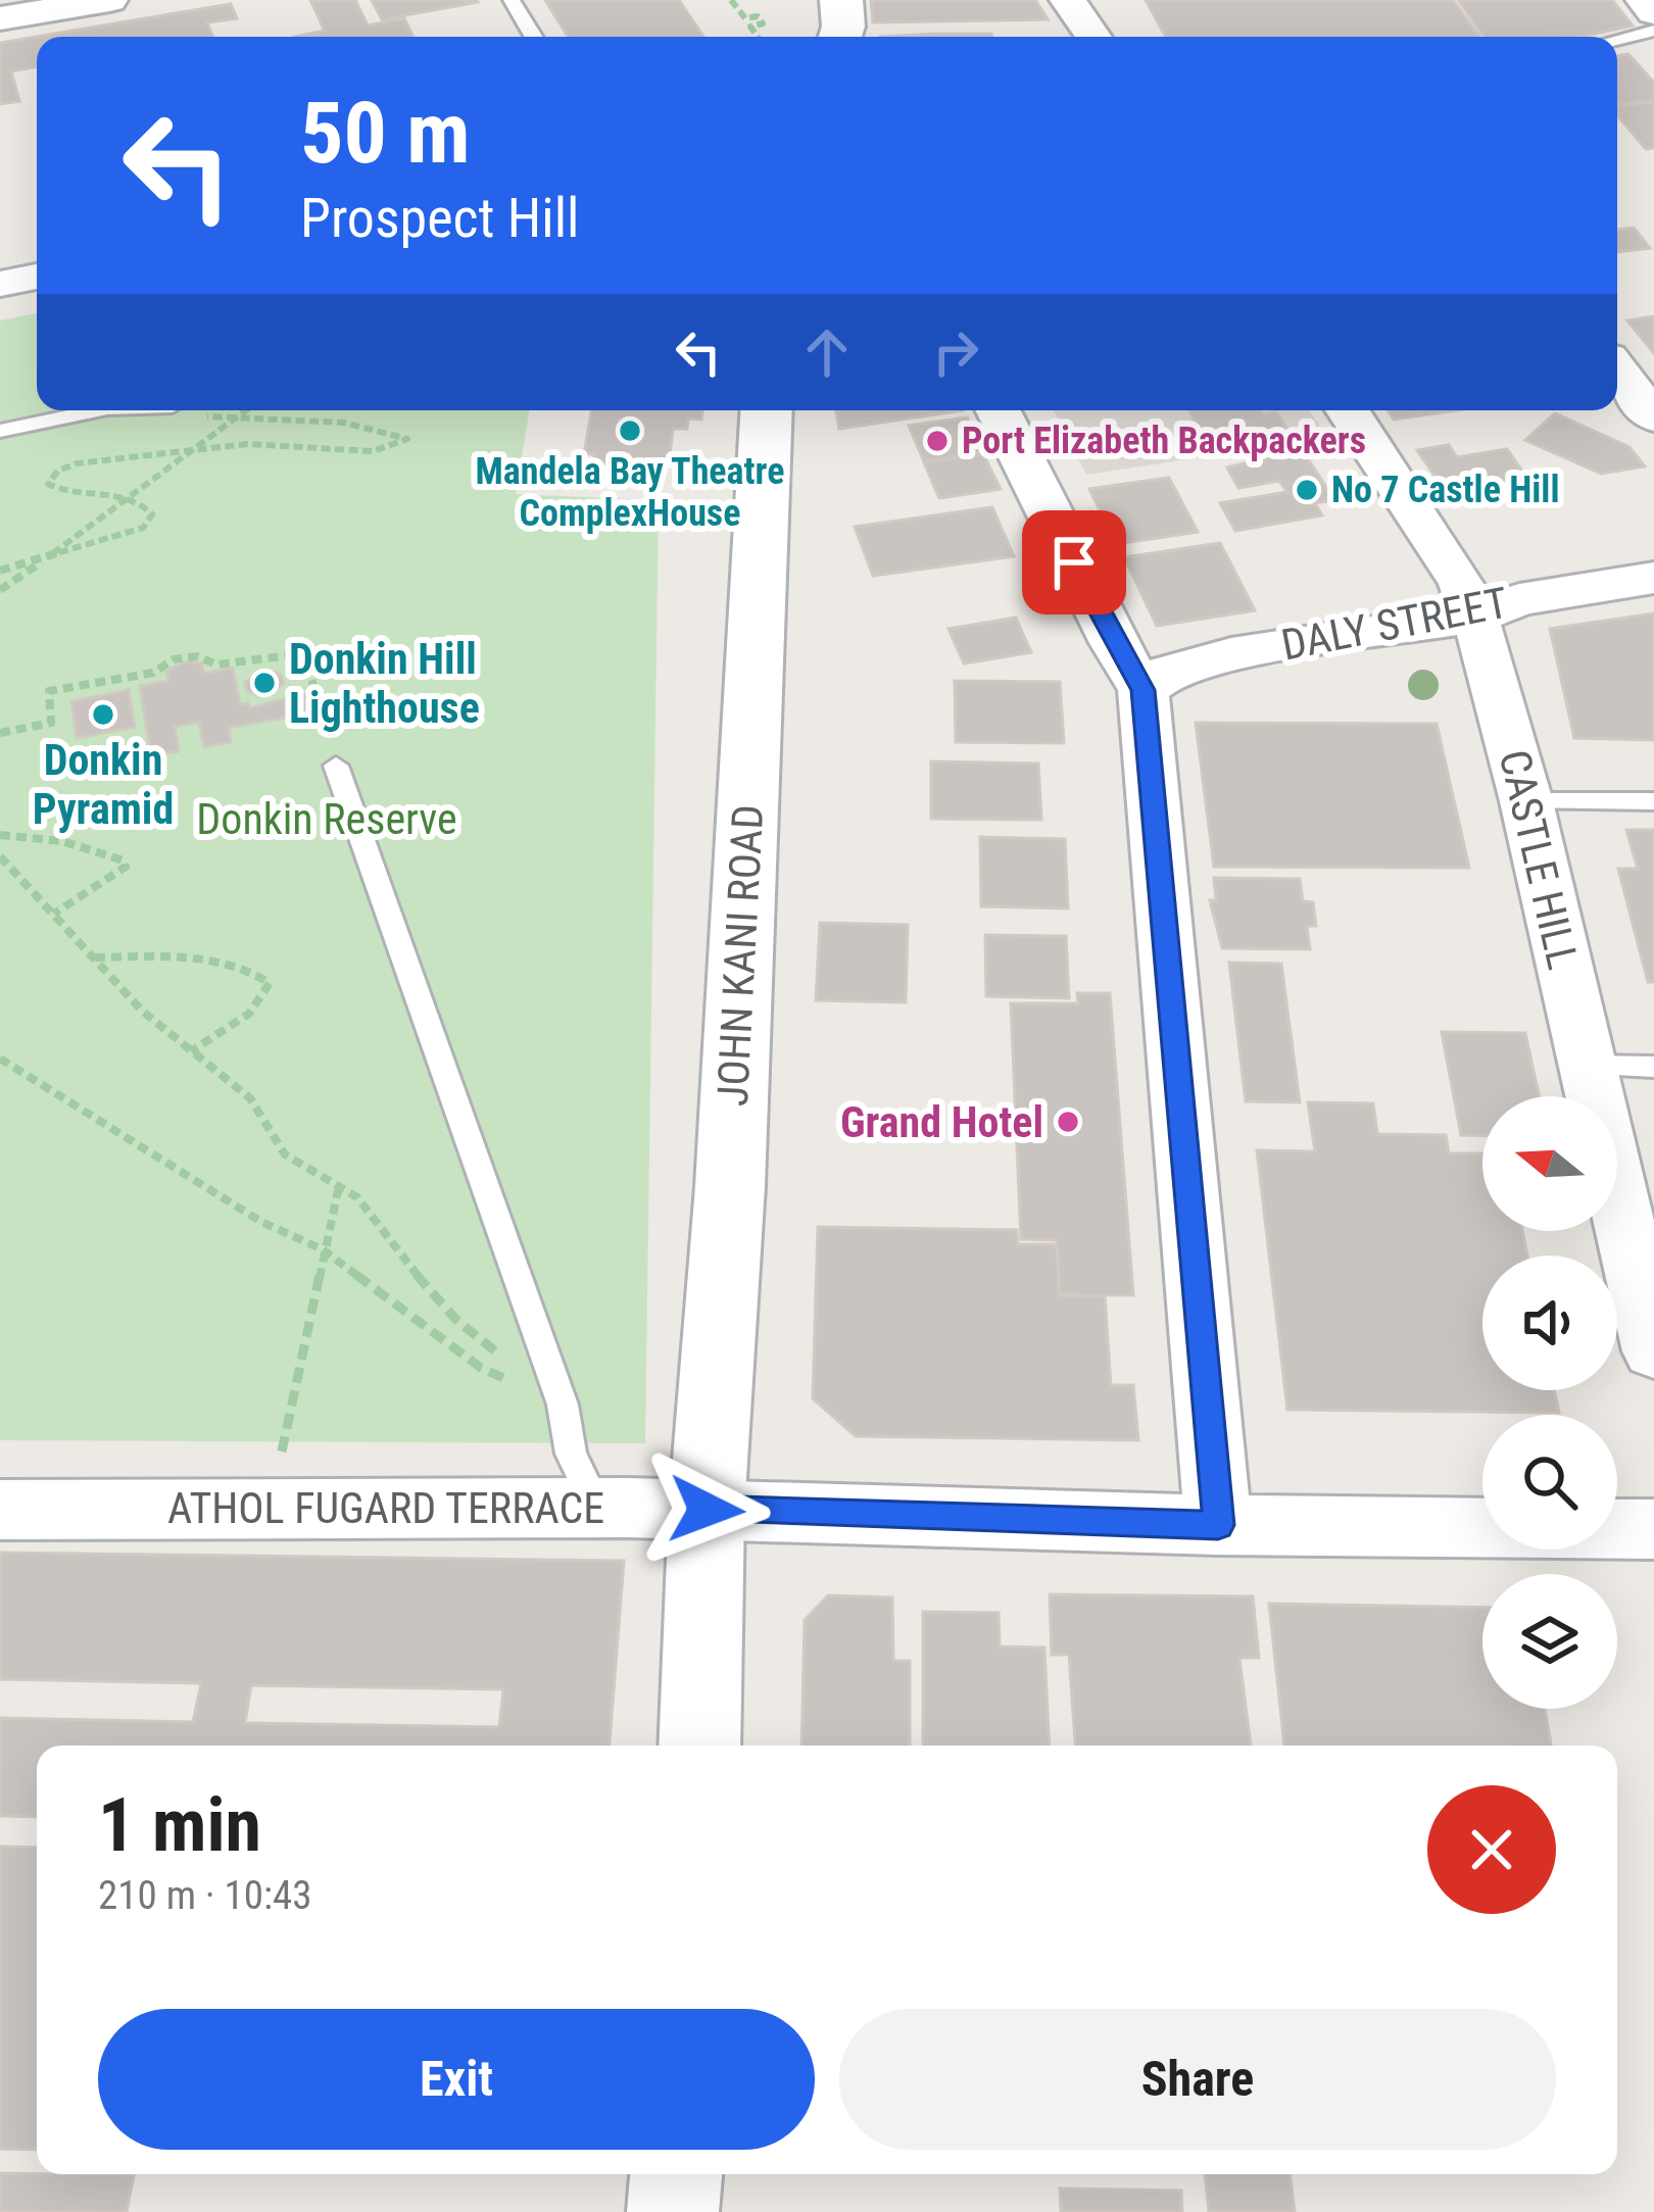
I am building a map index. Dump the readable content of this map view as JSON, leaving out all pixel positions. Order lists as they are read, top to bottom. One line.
{"streets":{"street":["DALY STREET","CASTLE HILL","JOHN KANI ROAD","ATHOL FUGARD TERRACE"]},"crossings":[["DALY STREET","CASTLE HILL"],["JOHN KANI ROAD","ATHOL FUGARD TERRACE"]],"parks":["Donkin Reserve"],"places":["Mandela Bay Theatre ComplexHouse","Port Elizabeth Backpackers","No 7 Castle Hill","Donkin Hill Lighthouse","Donkin Pyramid","Grand Hotel"],"north":"left","page":{"turn":["50 m","Prospect Hill"],"heading":["1 min","210 m · 10:43"],"buttons":["Exit","Share"]}}
